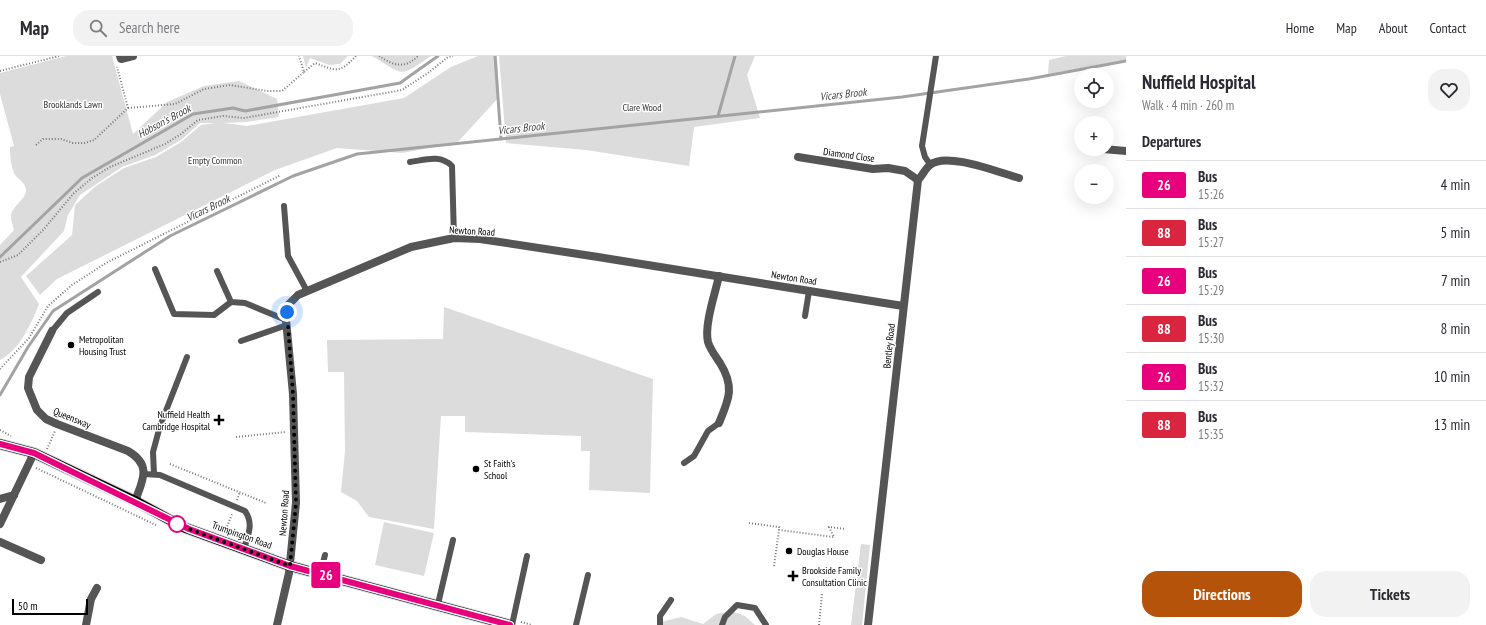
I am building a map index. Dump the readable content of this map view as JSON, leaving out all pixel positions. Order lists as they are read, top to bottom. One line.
{"streets":{"main road":["Trumpington Road"],"street":["Diamond Close","Newton Road","Bentley Road","Queensway"]},"crossings":[["Diamond Close","Bentley Road"],["Newton Road","Bentley Road"],["Newton Road","Trumpington Road"]],"water":["Vicars Brook","Hobson's Brook"],"parks":["Brooklands Lawn","Clare Wood","Empty Common"],"places":{"other":["Metropolitan Housing Trust","St Faith's School","Douglas House"],"health":["Nuffield Health Cambridge Hospital","Brookside Family Consultation Clinic"]},"lines":["bus line 26"],"scale_bar":"50 m","page":{"header":"Map","search":"Search here","nav":["Home","Map","About","Contact"],"on_map":"26","heading":[["Nuffield Hospital","Walk · 4 min · 260 m"],"Departures"],"map_buttons":["+","−"],"list":[{"mark":"26","name":"Bus","note":"15:26","value":"4 min"},{"mark":"88","name":"Bus","note":"15:27","value":"5 min"},{"mark":"26","name":"Bus","note":"15:29","value":"7 min"},{"mark":"88","name":"Bus","note":"15:30","value":"8 min"},{"mark":"26","name":"Bus","note":"15:32","value":"10 min"},{"mark":"88","name":"Bus","note":"15:35","value":"13 min"}],"buttons":["Directions","Tickets"],"scale":"50 m"}}
